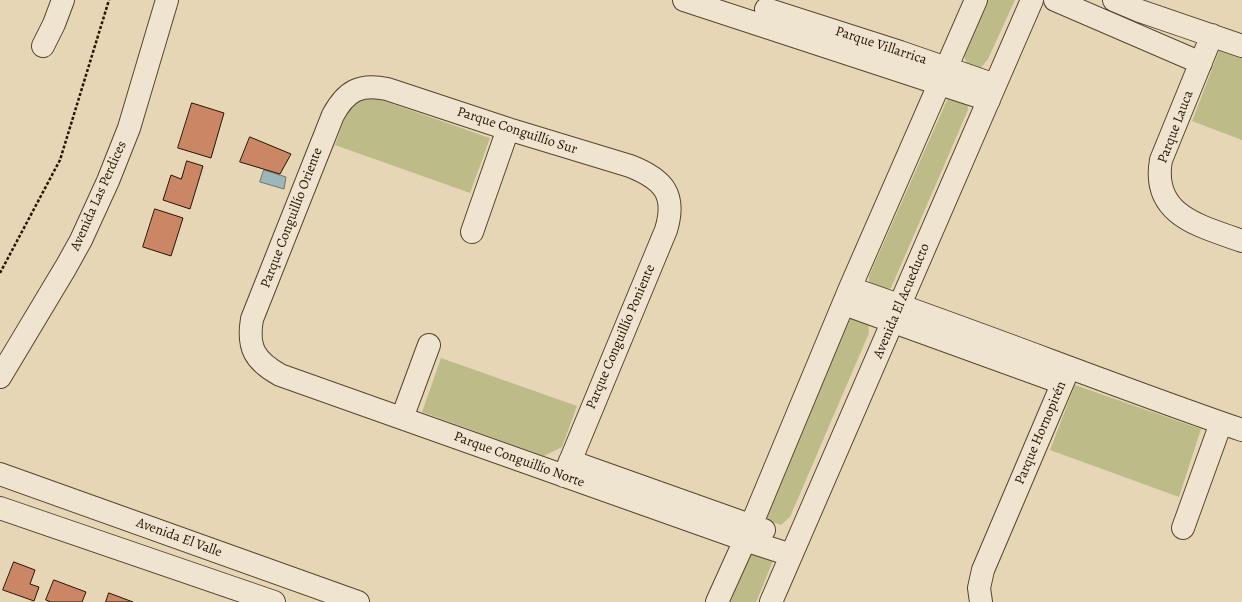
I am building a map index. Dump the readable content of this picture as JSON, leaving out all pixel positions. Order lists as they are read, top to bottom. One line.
{"streets":{"street":["Parque Villarrica","Parque Lauca","Parque Conguillío Sur","Avenida Las Perdices","Parque Conguillío Oriente","Avenida El Acueducto","Parque Conguillío Poniente","Parque Hornopirén","Parque Conguillío Norte","Avenida El Valle"]},"crossings":[["Parque Villarrica","Avenida El Acueducto"],["Parque Conguillío Sur","Parque Conguillío Oriente"],["Parque Conguillío Sur","Parque Conguillío Poniente"],["Parque Conguillío Oriente","Parque Conguillío Norte"],["Avenida El Acueducto","Parque Conguillío Norte"],["Parque Conguillío Poniente","Parque Conguillío Norte"]]}
